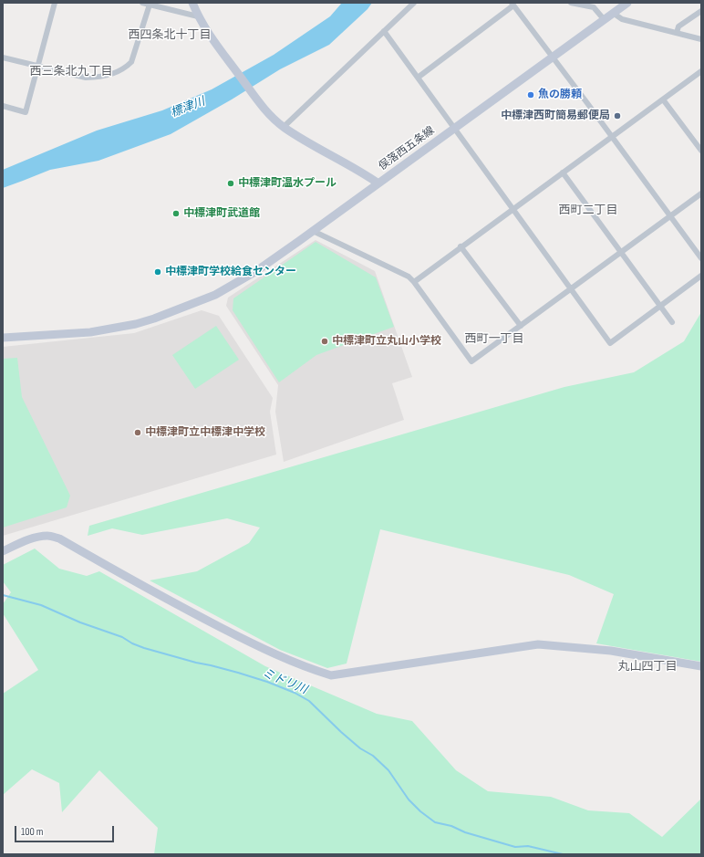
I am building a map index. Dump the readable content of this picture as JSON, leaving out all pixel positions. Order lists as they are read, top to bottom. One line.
{"streets":{"street":["俣落西五条線"]},"districts":["西四条北十丁目","西三条北九丁目","西町二丁目","西町一丁目","丸山四丁目"],"water":["標津川","ミドリ川"],"places":["魚の勝頼","中標津西町簡易郵便局","中標津町温水プール","中標津町武道館","中標津町学校給食センター","中標津町立丸山小学校","中標津町立中標津中学校"],"scale_bar":"100 m"}
